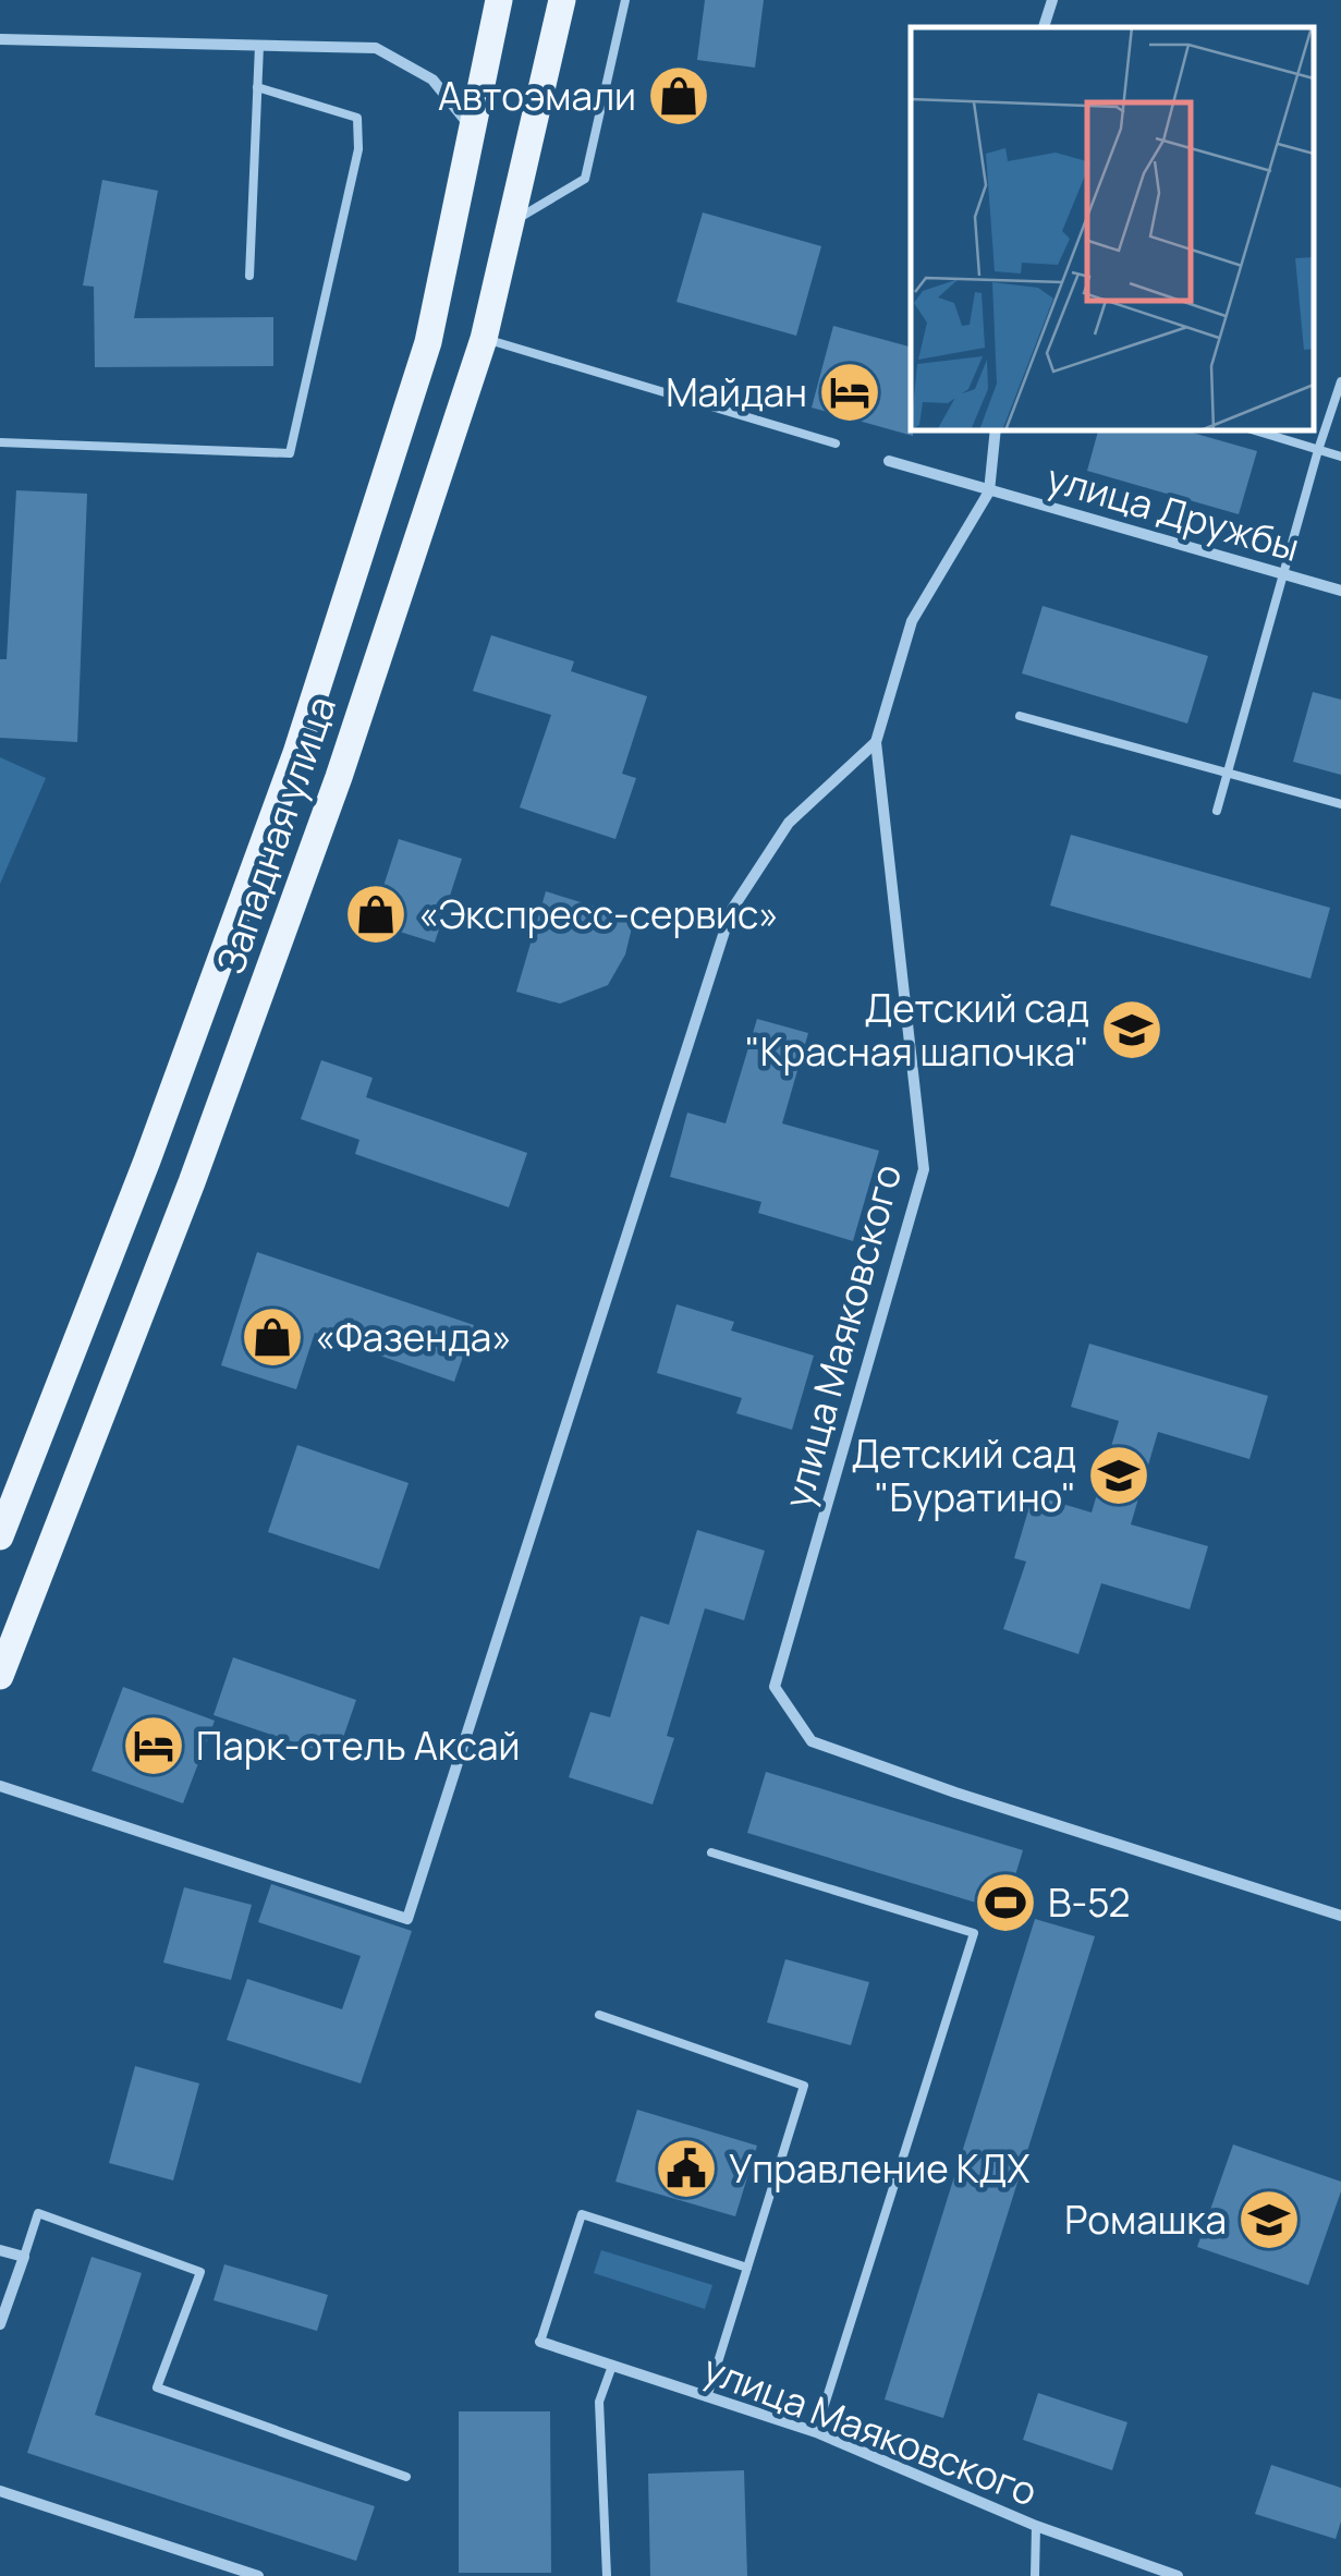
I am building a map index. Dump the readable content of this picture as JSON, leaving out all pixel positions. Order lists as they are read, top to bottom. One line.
{"streets":{"main road":["Западная улица"],"street":["улица Дружбы","улица Маяковского"]},"crossings":[["улица Дружбы","улица Маяковского"]],"places":{"shop":["Автоэмали","«Экспресс-сервис»","«Фазенда»"],"hotel":["Майдан","Парк-отель Аксай"],"school or university":["Детский сад \"Красная шапочка\"","Детский сад \"Буратино\"","Ромашка"],"sports":["В-52"],"public building":["Управление КДХ"]}}
